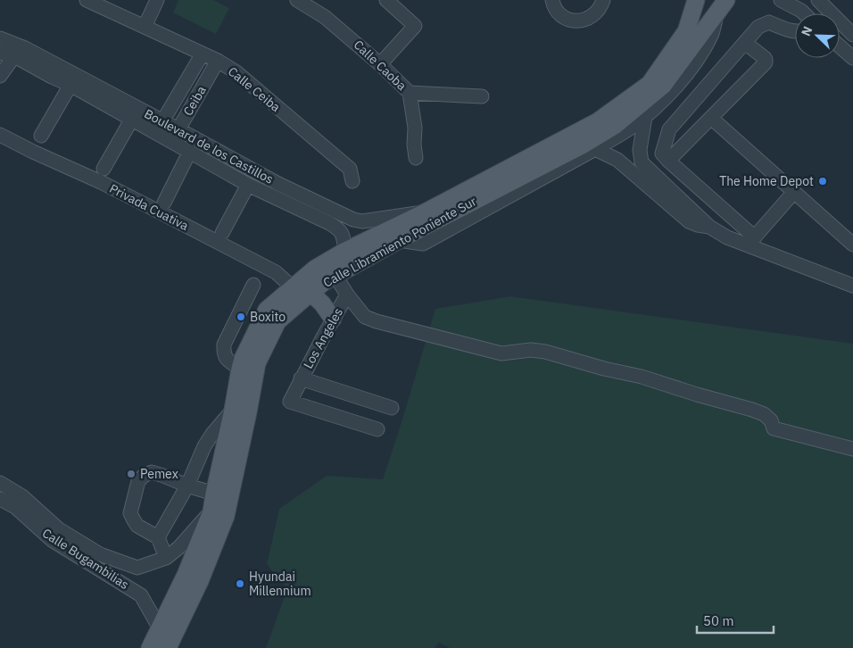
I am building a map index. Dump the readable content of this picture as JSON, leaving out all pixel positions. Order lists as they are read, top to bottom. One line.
{"streets":{"main road":["Calle Libramiento Poniente Sur"],"street":["Calle Caoba","Calle Ceiba","Ceiba","Boulevard de los Castillos","Privada Cuativa","Los Angeles","Calle Bugambilias"]},"crossings":[["Calle Ceiba","Ceiba"],["Ceiba","Boulevard de los Castillos"],["Calle Libramiento Poniente Sur","Los Angeles"]],"places":["The Home Depot","Boxito","Pemex","Hyundai Millennium"],"scale_bar":"50 m","north":"top left"}
